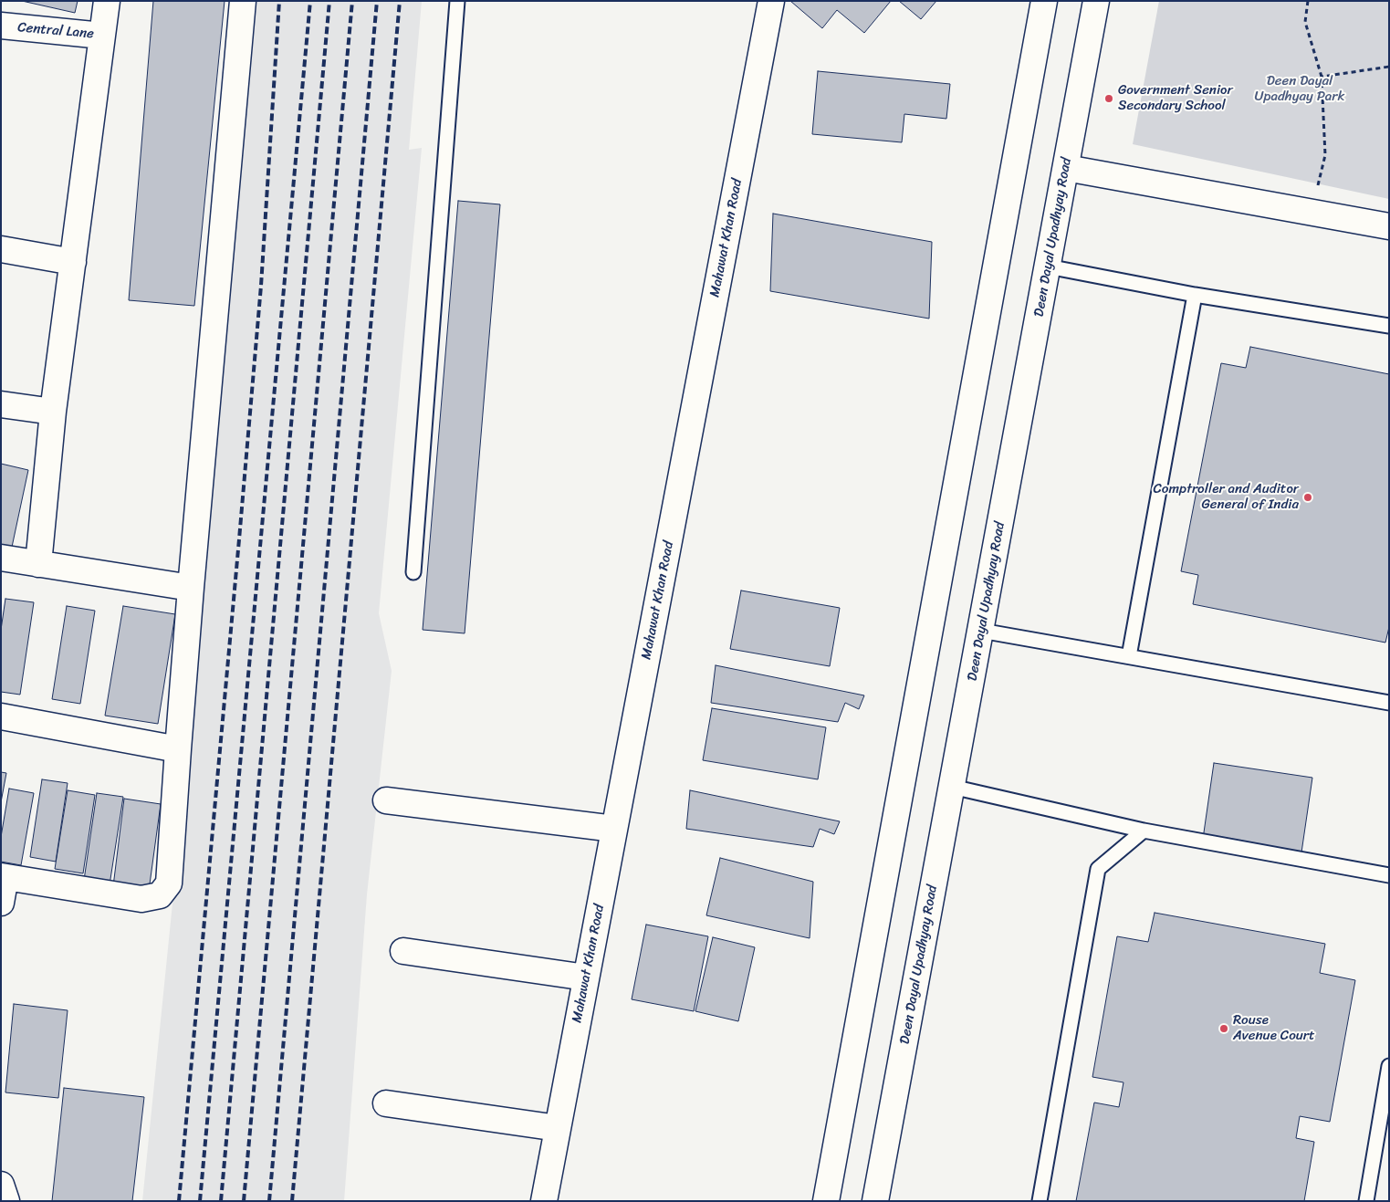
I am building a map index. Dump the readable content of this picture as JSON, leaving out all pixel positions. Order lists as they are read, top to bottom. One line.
{"streets":{"street":["Central Lane","Deen Dayal Upadhyay Road","Mahawat Khan Road"]},"parks":["Deen Dayal Upadhyay Park"],"places":["Government Senior Secondary School","Comptroller and Auditor General of India","Rouse Avenue Court"]}
